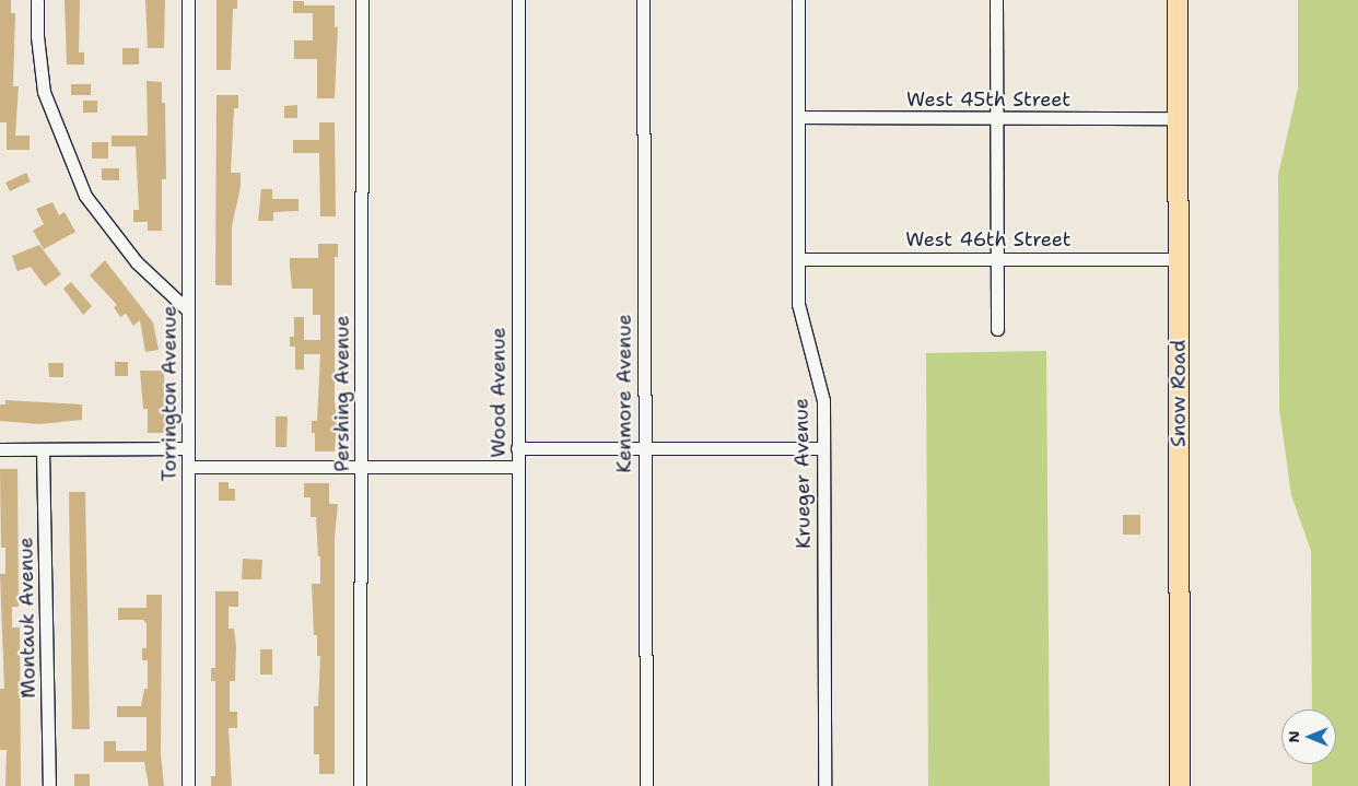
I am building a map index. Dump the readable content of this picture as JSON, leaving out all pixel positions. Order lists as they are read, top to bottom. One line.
{"streets":{"main road":["Snow Road"],"street":["West 45th Street","West 46th Street","Wood Avenue","Torrington Avenue","Pershing Avenue","Kenmore Avenue","Krueger Avenue","Montauk Avenue"]},"crossings":[["West 45th Street","Snow Road"],["West 45th Street","Krueger Avenue"],["West 46th Street","Snow Road"],["West 46th Street","Krueger Avenue"]],"north":"left"}
